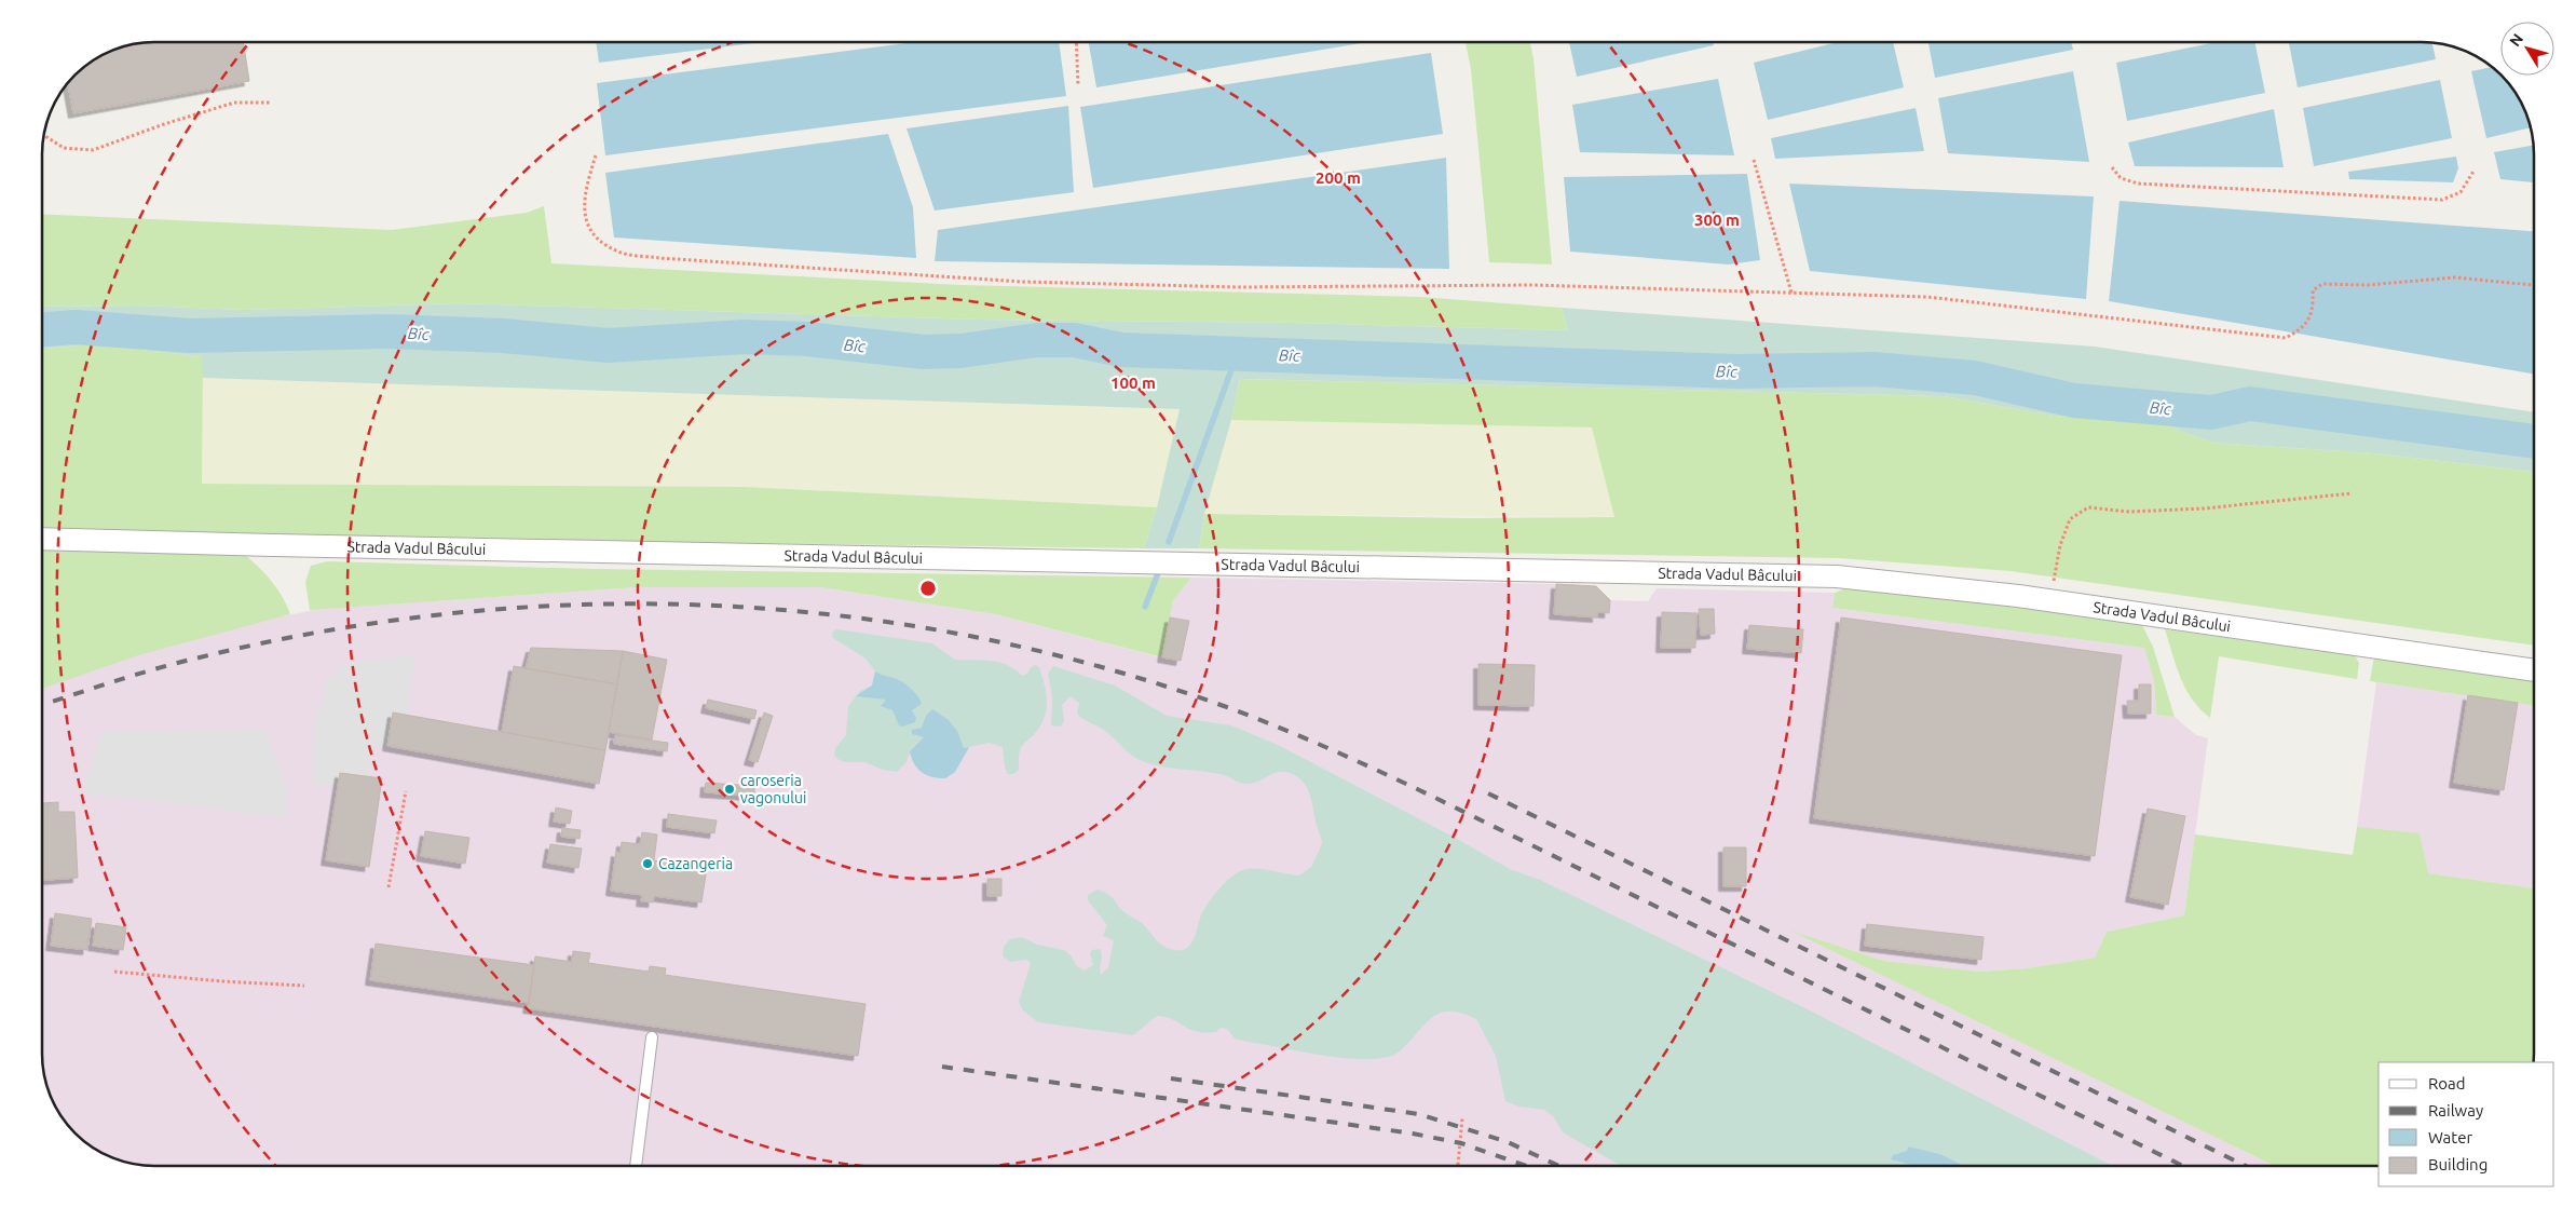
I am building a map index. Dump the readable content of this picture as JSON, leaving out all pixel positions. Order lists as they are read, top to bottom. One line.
{"streets":{"street":["Strada Vadul Bâcului"]},"water":["Bîc"],"places":["caroseria vagonului","Cazangeria"],"legend":["Road","Railway","Water","Building"],"north":"top left","rings":["200 m","300 m","100 m"]}
